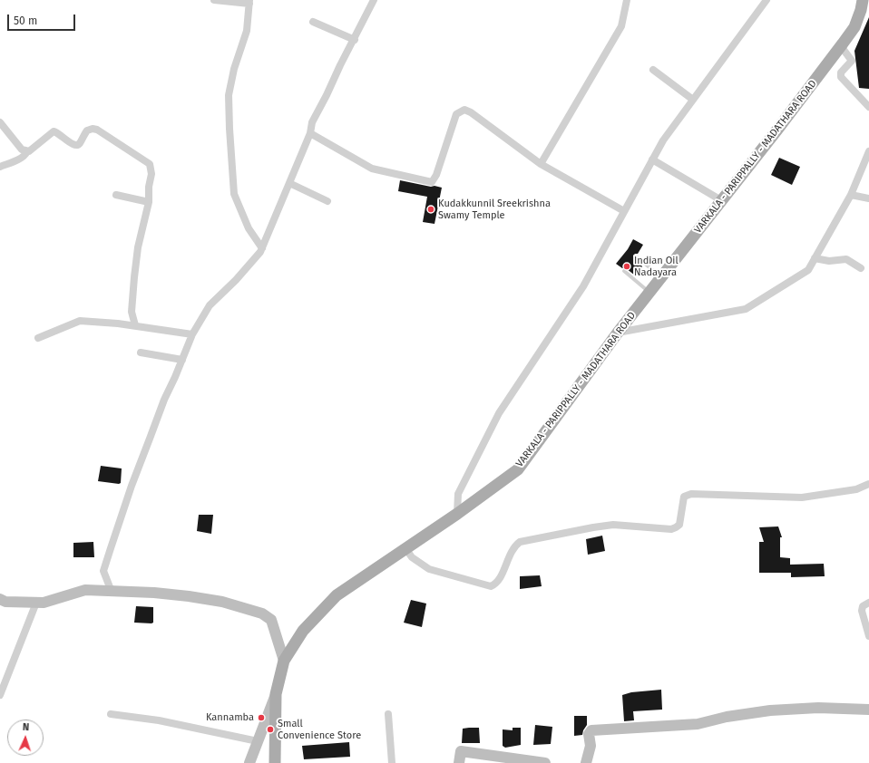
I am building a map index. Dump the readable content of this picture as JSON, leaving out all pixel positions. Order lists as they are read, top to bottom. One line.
{"streets":{"main road":["VARKALA - PARIPPALLY - MADATHARA ROAD"]},"places":["Kudakkunnil Sreekrishna Swamy Temple","Indian Oil Nadayara","Kannamba","Small Convenience Store"],"scale_bar":"50 m","north":"top"}
